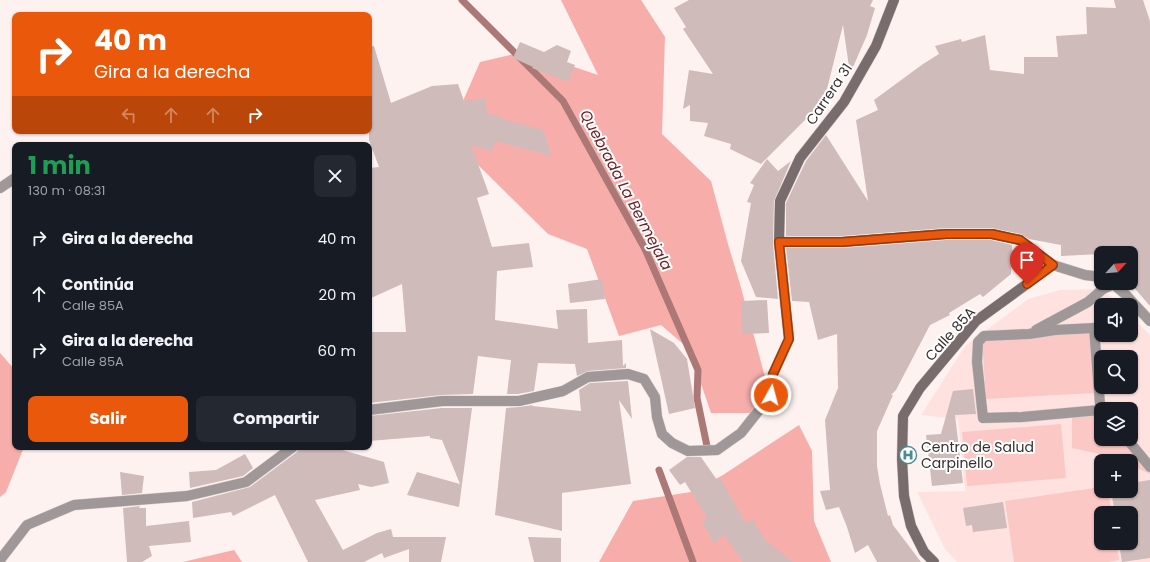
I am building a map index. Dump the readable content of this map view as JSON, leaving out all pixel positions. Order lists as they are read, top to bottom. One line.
{"streets":{"street":["Carrera 31","Calle 85A"]},"water":["Quebrada La Bermejala"],"places":{"hospital":["Centro de Salud Carpinello"]},"north":"top right","page":{"turn":["40 m","Gira a la derecha"],"heading":["1 min","130 m · 08:31"],"list":[{"name":"Gira a la derecha","value":"40 m"},{"name":"Continúa","note":"Calle 85A","value":"20 m"},{"name":"Gira a la derecha","note":"Calle 85A","value":"60 m"}],"map_buttons":["+","−"],"buttons":["Salir","Compartir"]}}
